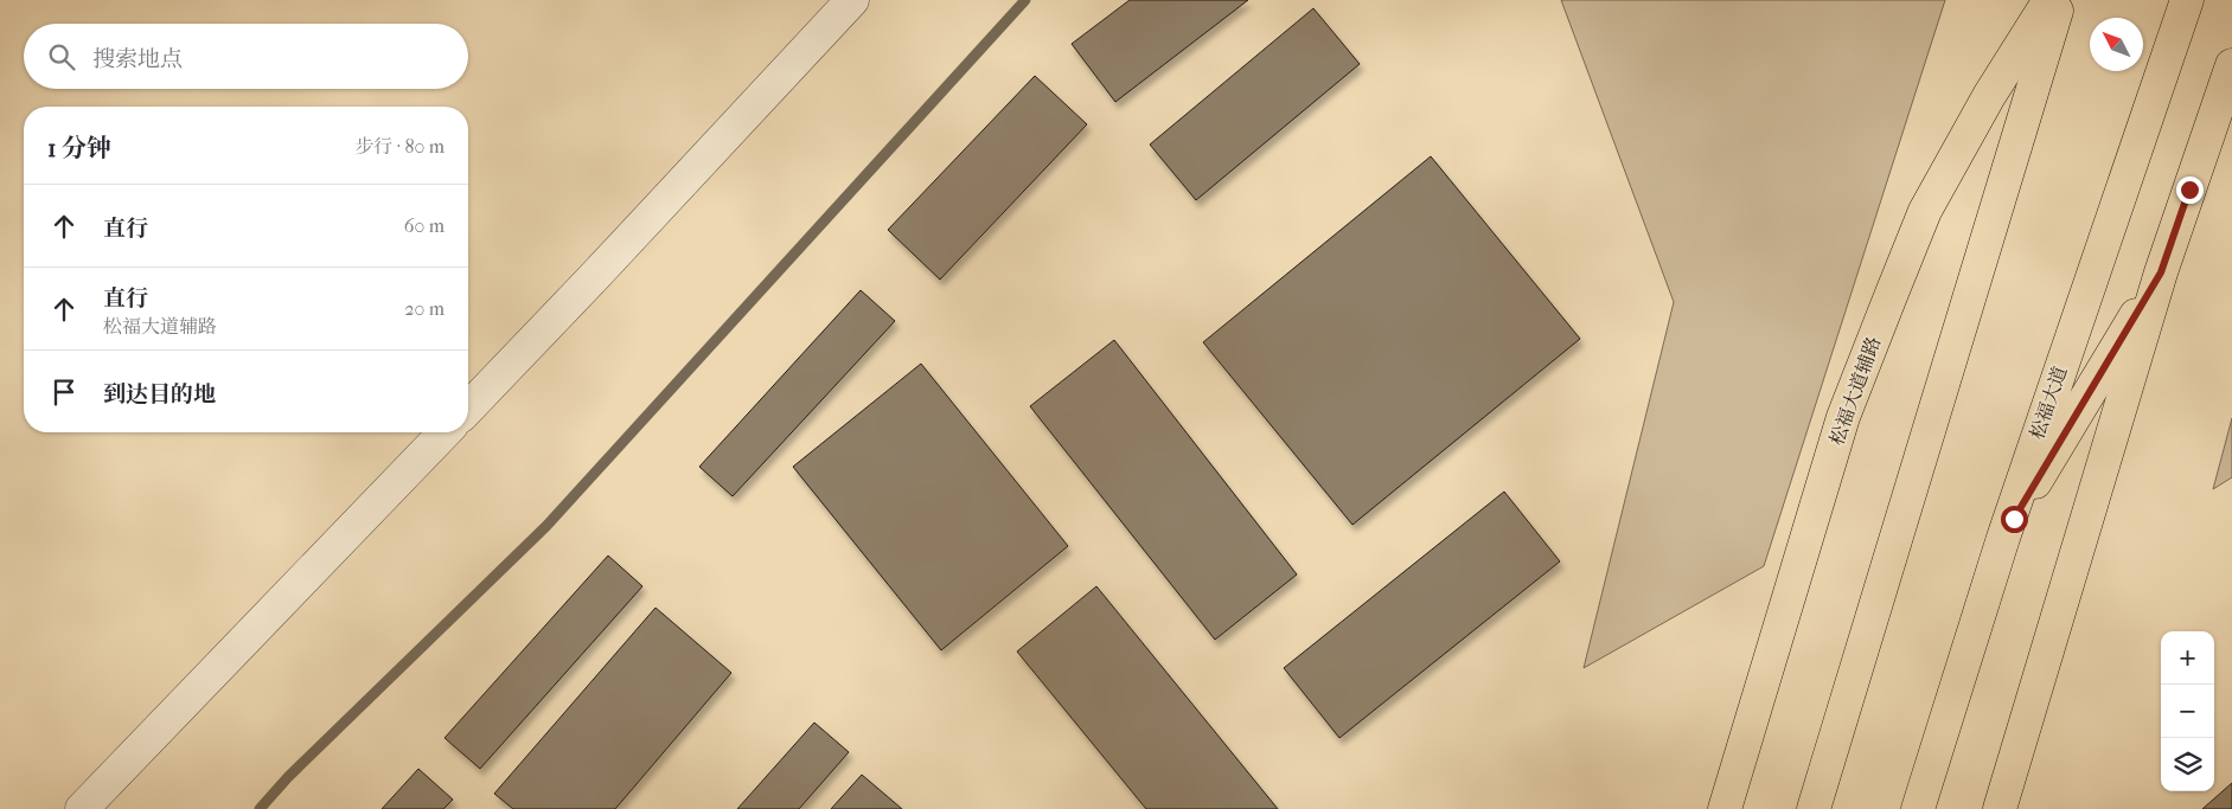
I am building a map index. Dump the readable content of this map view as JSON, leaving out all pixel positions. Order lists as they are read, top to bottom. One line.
{"streets":{"main road":["松福大道辅路","松福大道"]},"north":"top left","page":{"search":"搜索地点","heading":["1 分钟","步行 · 80 m"],"list":[["直行","60 m"],["直行","松福大道辅路","20 m"],"到达目的地"],"map_buttons":["+","−"]}}
